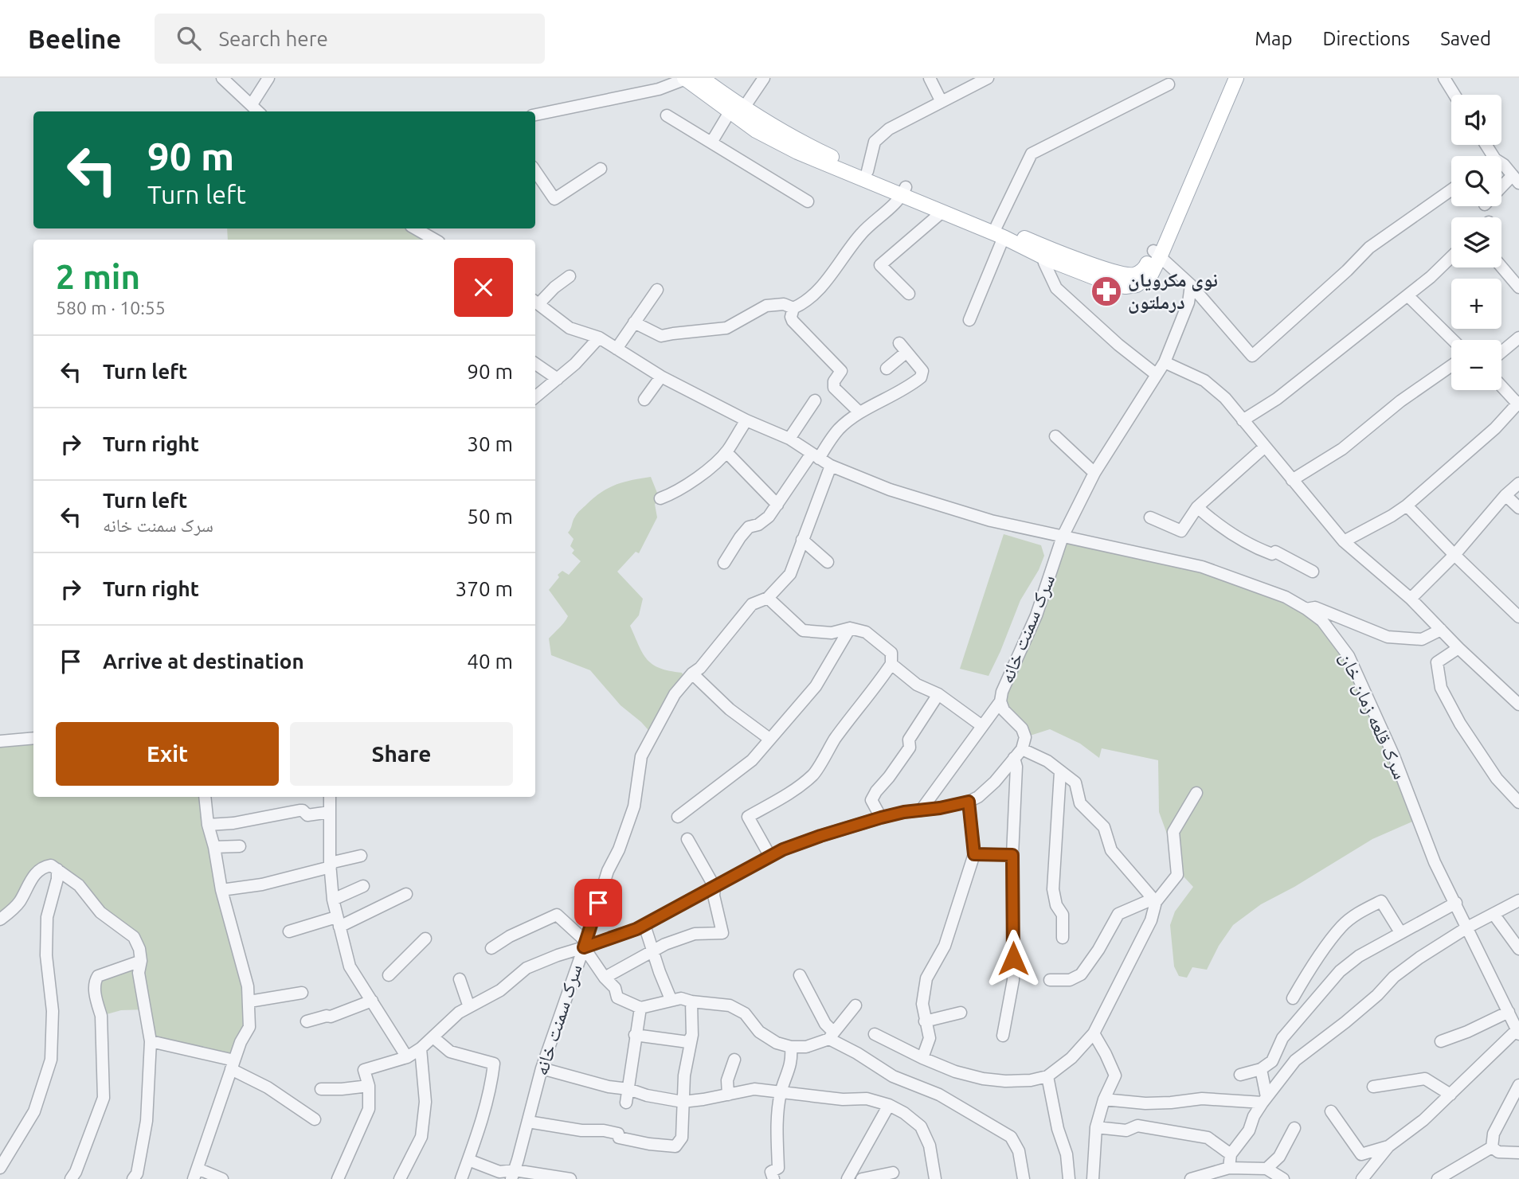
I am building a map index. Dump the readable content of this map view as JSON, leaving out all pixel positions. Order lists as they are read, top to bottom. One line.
{"streets":{"street":["سرک سمنت خانه","سرک قلعه زمان خان"]},"crossings":[["سرک سمنت خانه","سرک قلعه زمان خان"]],"places":{"pharmacy":["نوی مکرویان درملتون"]},"page":{"header":"Beeline","search":"Search here","nav":["Map","Directions","Saved"],"map_buttons":["+","−"],"turn":["90 m","Turn left"],"heading":["2 min","580 m · 10:55"],"list":[{"name":"Turn left","value":"90 m"},{"name":"Turn right","value":"30 m"},{"name":"Turn left","note":"سرک سمنت خانه","value":"50 m"},{"name":"Turn right","value":"370 m"},{"name":"Arrive at destination","value":"40 m"}],"buttons":["Exit","Share"]}}
